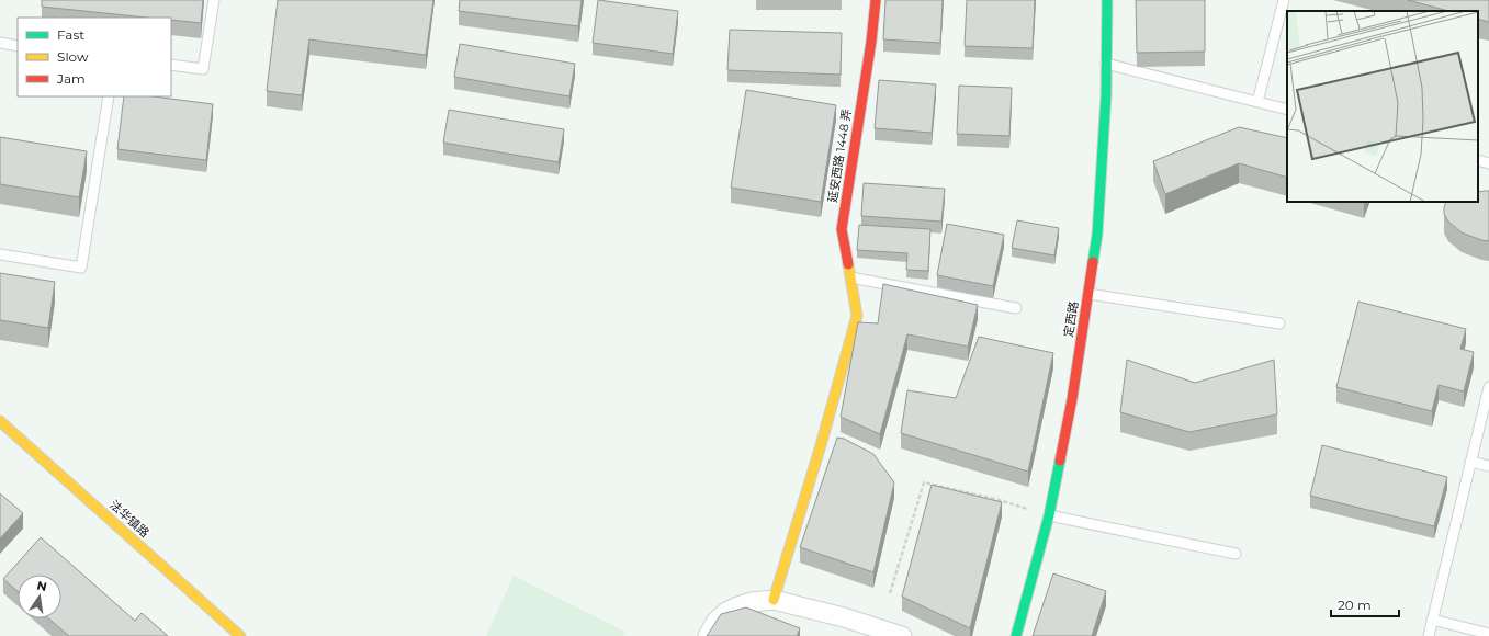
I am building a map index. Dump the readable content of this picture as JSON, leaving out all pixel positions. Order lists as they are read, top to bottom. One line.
{"streets":{"street":["延安西路 1448 弄","定西路","法华镇路"]},"legend":["Fast","Slow","Jam"],"scale_bar":"20 m","north":"top"}
